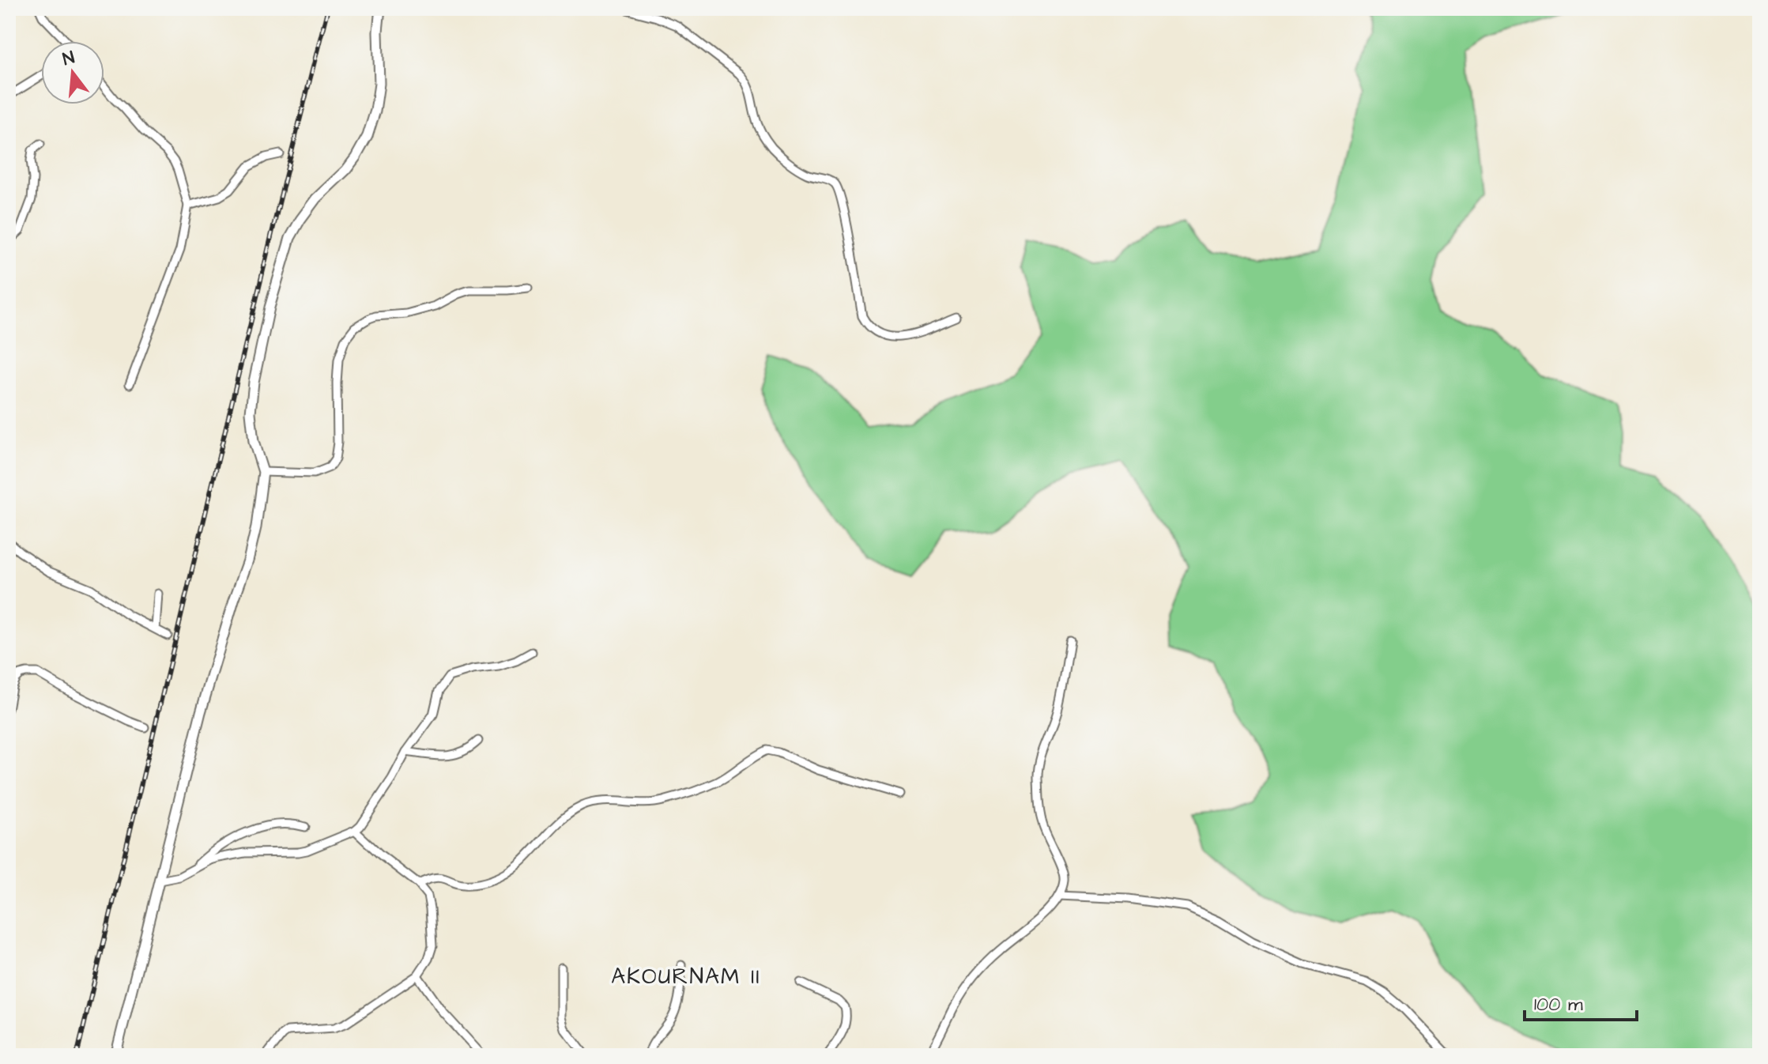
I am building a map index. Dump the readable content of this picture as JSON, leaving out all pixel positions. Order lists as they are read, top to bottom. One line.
{"districts":["AKOURNAM II"],"scale_bar":"100 m","north":"top"}
